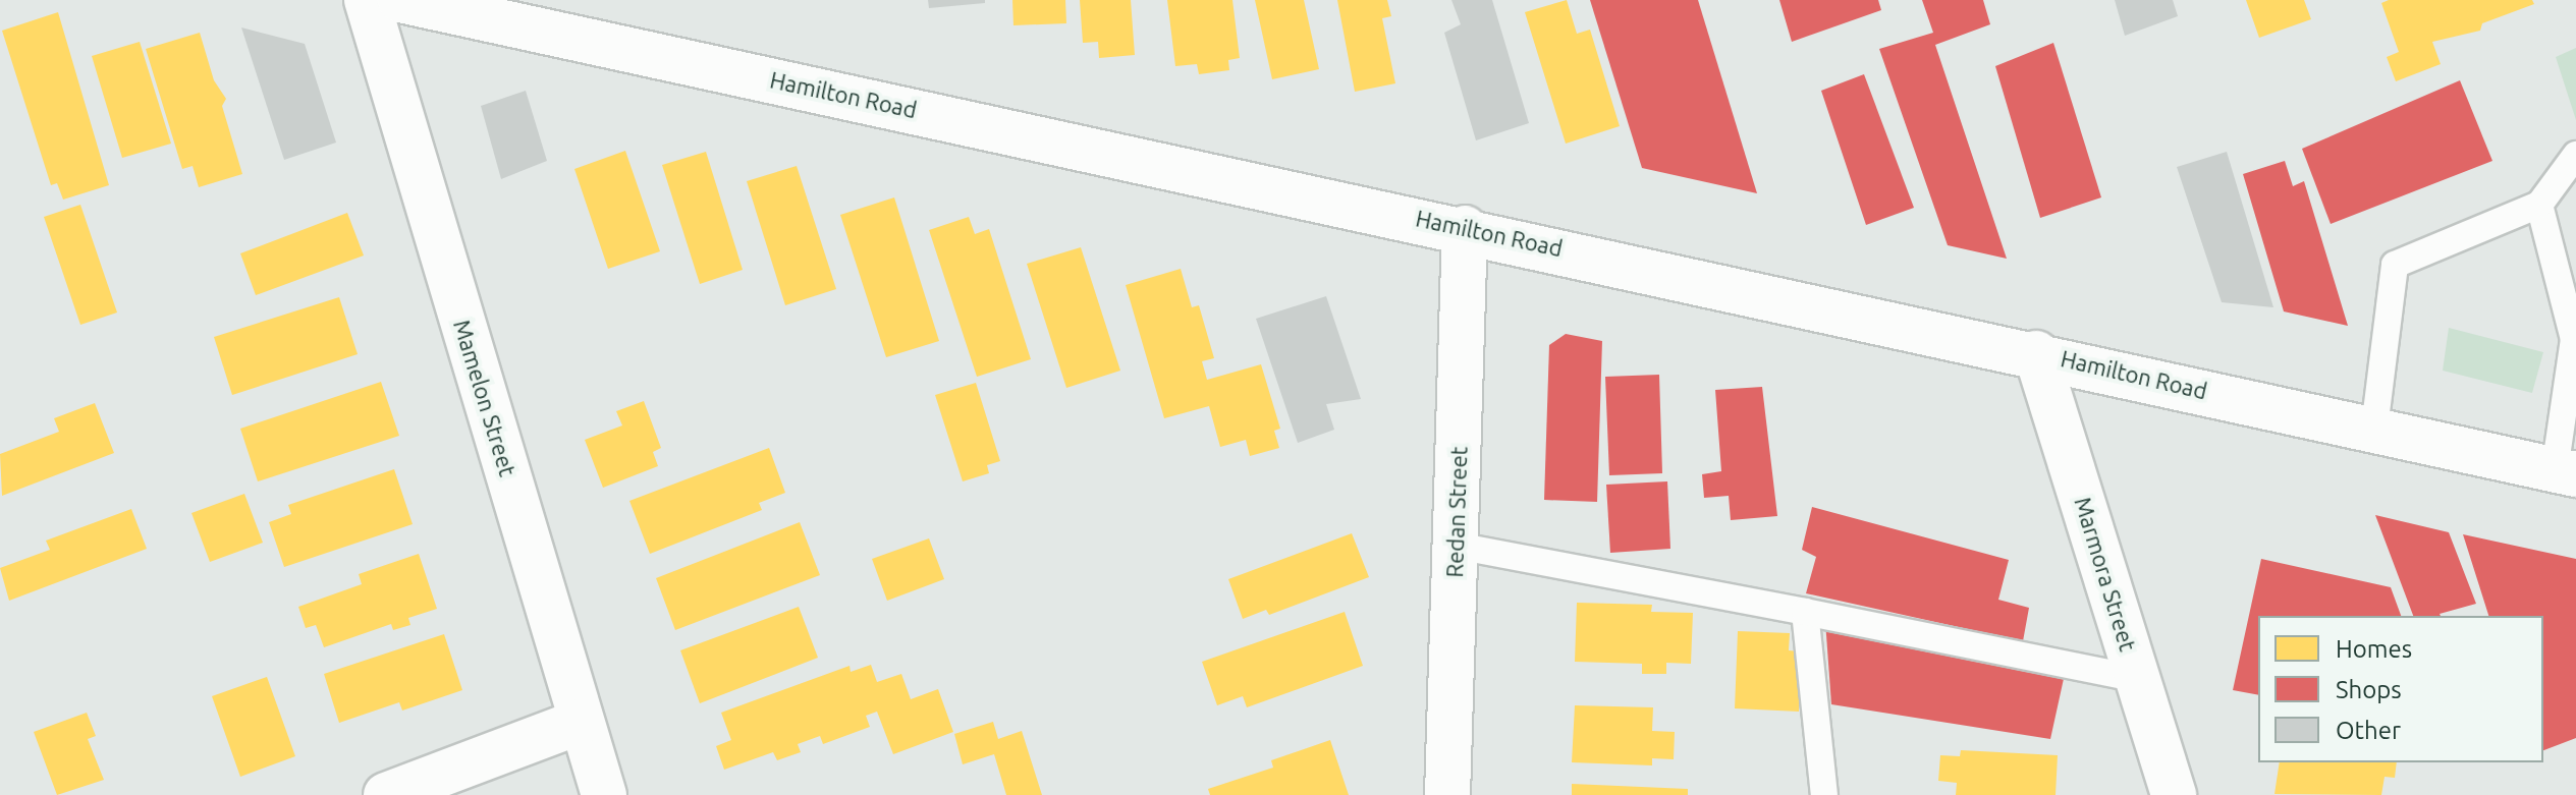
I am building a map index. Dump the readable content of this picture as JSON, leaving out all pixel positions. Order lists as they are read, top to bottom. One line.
{"streets":{"main road":["Hamilton Road","Mamelon Street","Redan Street","Marmora Street"]},"crossings":[["Hamilton Road","Redan Street"],["Hamilton Road","Marmora Street"]],"legend":["Homes","Shops","Other"]}
